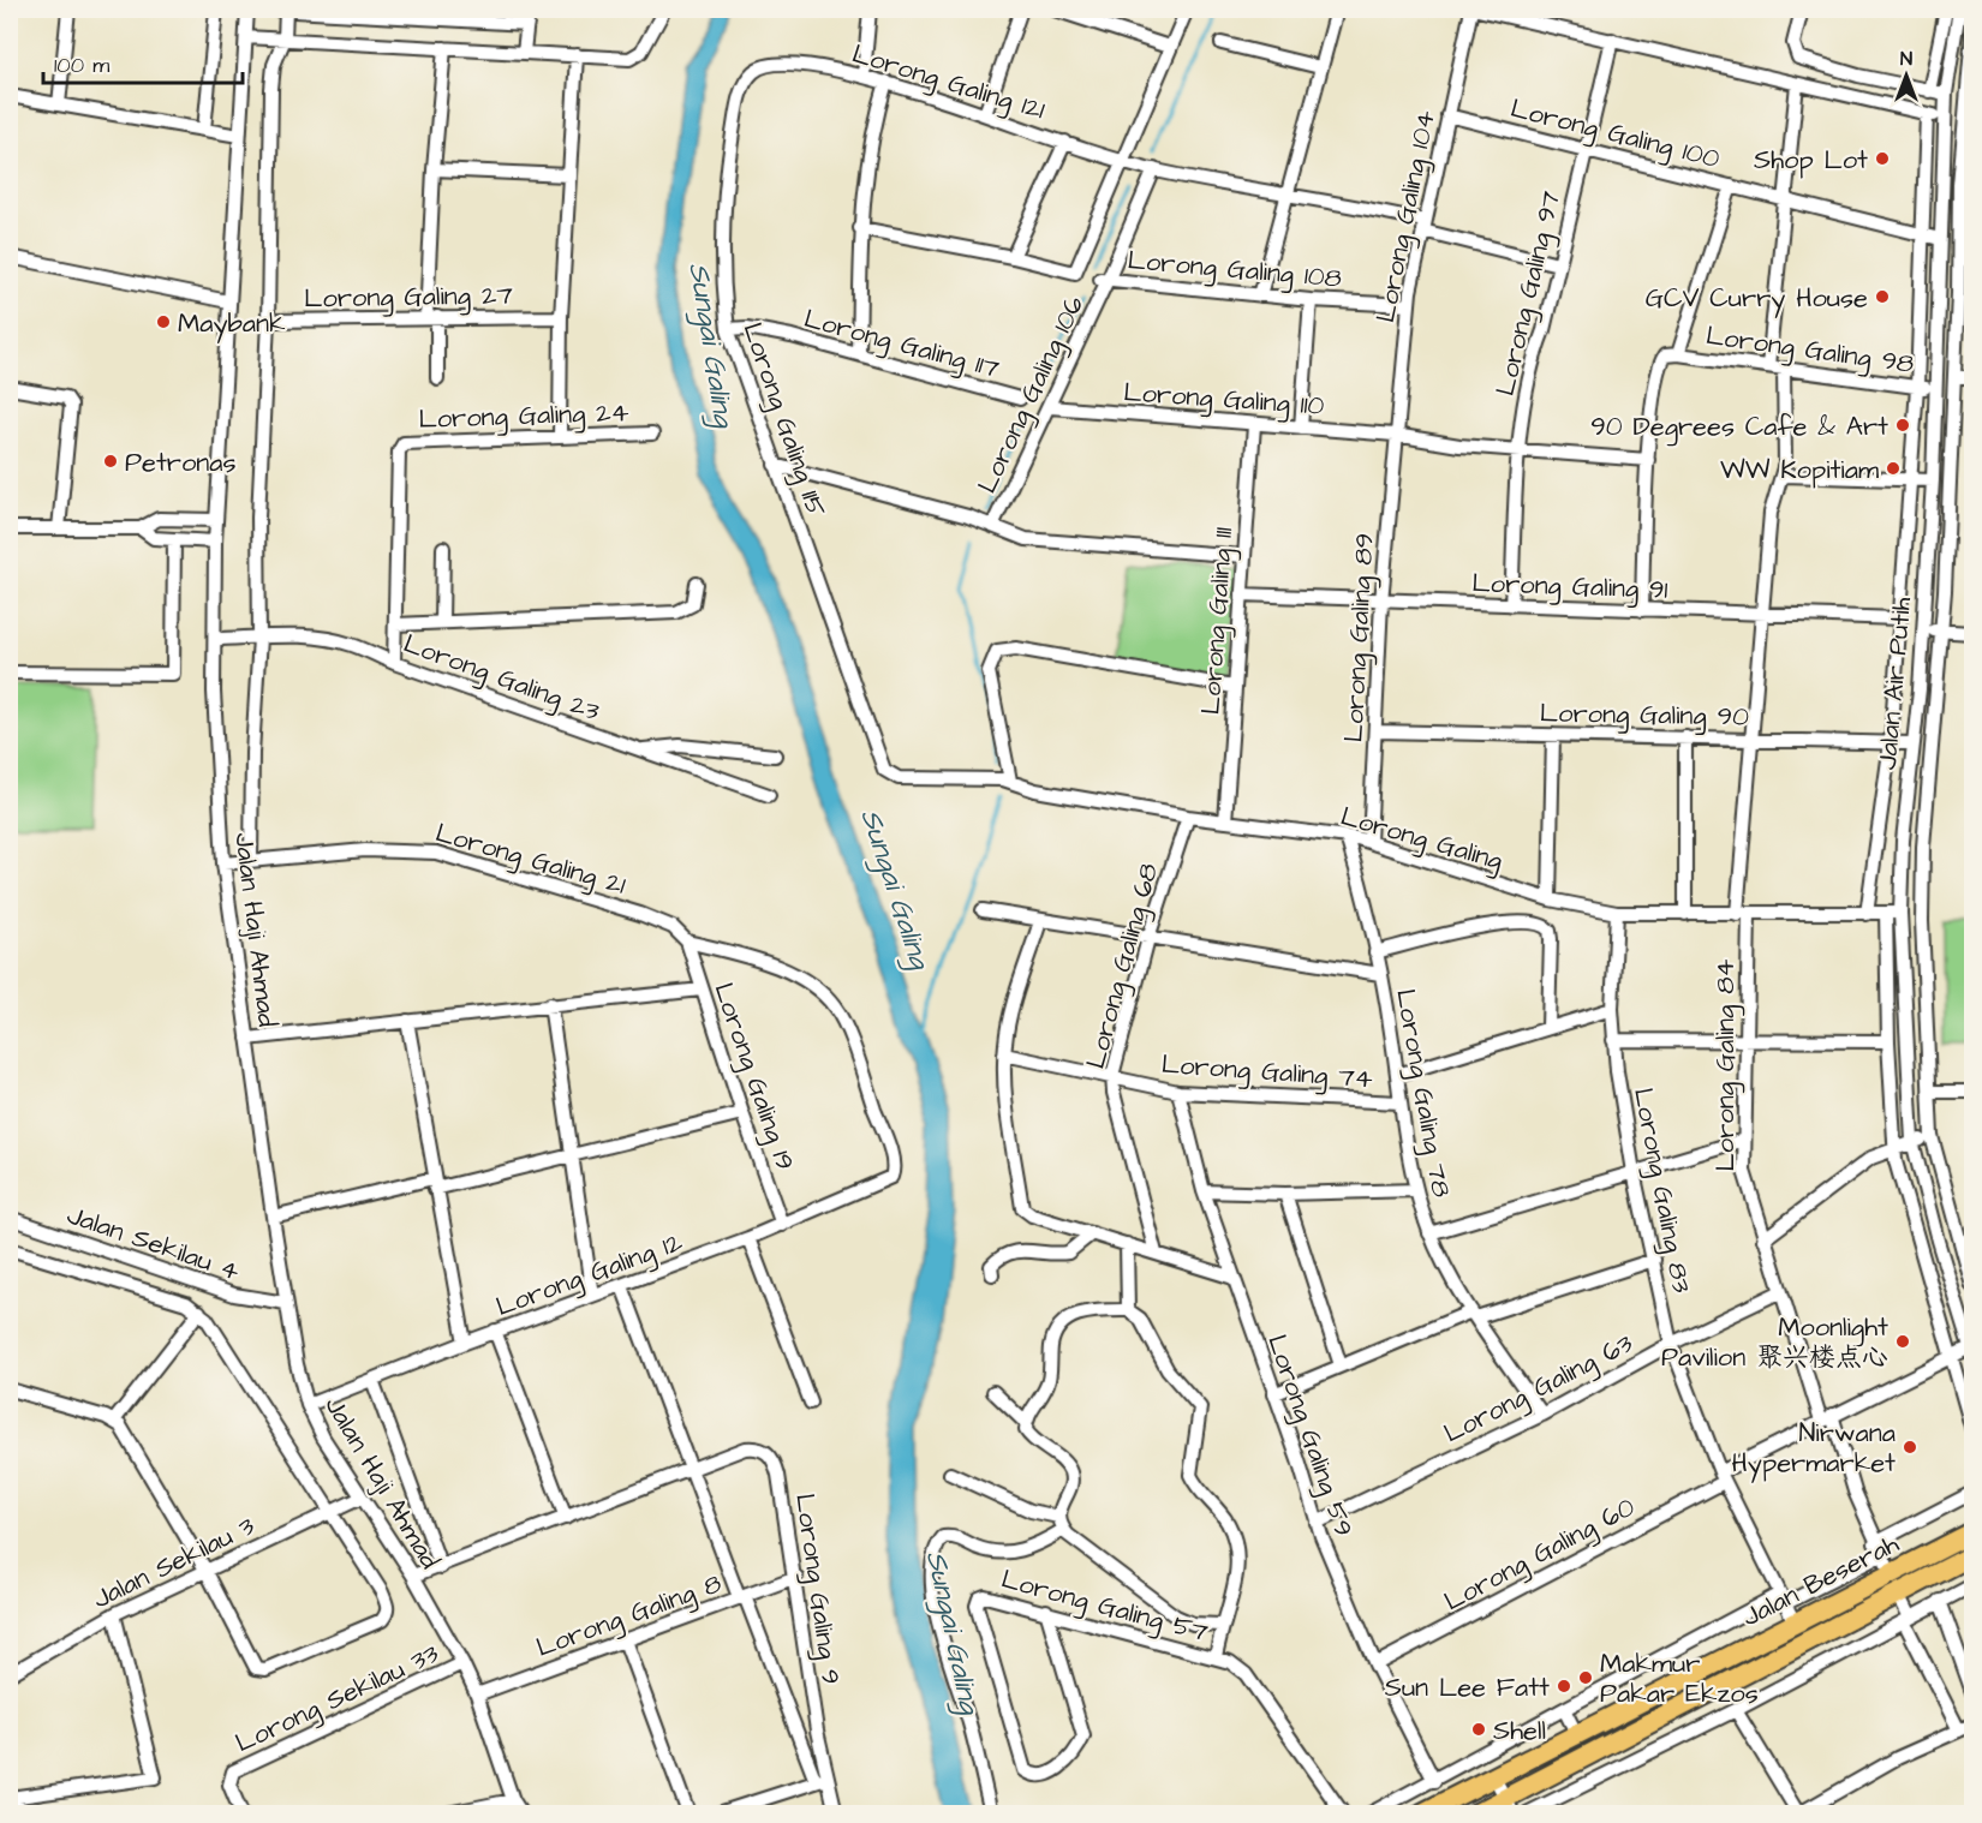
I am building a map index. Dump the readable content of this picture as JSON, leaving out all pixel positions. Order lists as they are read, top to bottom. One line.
{"streets":{"highway":["Jalan Beserah"],"street":["Lorong Galing 121","Lorong Galing 100","Lorong Galing 104","Lorong Galing 108","Lorong Galing 97","Lorong Galing 27","Lorong Galing 117","Lorong Galing 98","Lorong Galing 106","Lorong Galing 110","Lorong Galing 24","Lorong Galing 115","Lorong Galing 91","Lorong Galing 111","Lorong Galing 89","Lorong Galing 23","Jalan Air Putih","Lorong Galing 90","Lorong Galing","Lorong Galing 21","Jalan Haji Ahmad","Lorong Galing 68","Lorong Galing 84","Lorong Galing 74","Lorong Galing 19","Lorong Galing 78","Lorong Galing 83","Jalan Sekilau 4","Lorong Galing 12","Lorong Galing 63","Lorong Galing 59","Lorong Galing 60","Jalan Sekilau 3","Lorong Galing 9","Lorong Galing 57","Lorong Galing 8","Lorong Sekilau 33"]},"crossings":[["Lorong Galing 121","Lorong Galing 104"],["Lorong Galing 121","Lorong Galing 97"],["Lorong Galing 121","Lorong Galing 106"],["Lorong Galing 121","Lorong Galing 115"],["Lorong Galing 100","Lorong Galing 104"],["Lorong Galing 100","Lorong Galing 97"],["Lorong Galing 100","Jalan Air Putih"],["Lorong Galing 104","Lorong Galing 108"],["Lorong Galing 104","Lorong Galing 110"],["Lorong Galing 104","Lorong Galing 89"],["Lorong Galing 108","Lorong Galing 106"],["Lorong Galing 97","Lorong Galing 110"],["Lorong Galing 97","Lorong Galing 91"],["Lorong Galing 117","Lorong Galing 115"],["Lorong Galing 98","Jalan Air Putih"],["Lorong Galing 98","Lorong Galing 84"],["Lorong Galing 106","Lorong Galing 110"],["Lorong Galing 110","Lorong Galing 111"],["Lorong Galing 110","Lorong Galing 89"],["Lorong Galing 24","Lorong Galing 23"],["Lorong Galing 115","Lorong Galing"],["Lorong Galing 91","Lorong Galing 111"],["Lorong Galing 91","Lorong Galing 89"],["Lorong Galing 91","Lorong Galing 84"],["Lorong Galing 111","Lorong Galing"],["Lorong Galing 89","Lorong Galing 90"],["Lorong Galing 89","Lorong Galing"],["Lorong Galing 23","Jalan Haji Ahmad"],["Jalan Air Putih","Lorong Galing 90"],["Jalan Air Putih","Lorong Galing"],["Jalan Air Putih","Lorong Galing 60"],["Lorong Galing 90","Lorong Galing 84"],["Lorong Galing","Lorong Galing 68"],["Lorong Galing","Lorong Galing 84"],["Lorong Galing","Lorong Galing 78"],["Lorong Galing","Lorong Galing 83"],["Lorong Galing 21","Jalan Haji Ahmad"],["Lorong Galing 21","Lorong Galing 19"],["Lorong Galing 21","Lorong Galing 12"],["Jalan Haji Ahmad","Jalan Sekilau 4"],["Jalan Haji Ahmad","Lorong Galing 12"],["Jalan Haji Ahmad","Jalan Sekilau 3"],["Jalan Haji Ahmad","Lorong Galing 9"],["Jalan Haji Ahmad","Lorong Galing 8"],["Jalan Haji Ahmad","Lorong Sekilau 33"],["Lorong Galing 68","Lorong Galing 74"],["Lorong Galing 84","Lorong Galing 63"],["Lorong Galing 84","Lorong Galing 60"],["Lorong Galing 84","Jalan Beserah"],["Lorong Galing 74","Lorong Galing 78"],["Lorong Galing 74","Lorong Galing 59"],["Lorong Galing 19","Lorong Galing 12"],["Lorong Galing 78","Lorong Galing 63"],["Lorong Galing 83","Lorong Galing 63"],["Lorong Galing 83","Lorong Galing 60"],["Lorong Galing 83","Jalan Beserah"],["Lorong Galing 63","Lorong Galing 59"],["Lorong Galing 59","Lorong Galing 60"],["Lorong Galing 9","Lorong Galing 8"]],"water":["Sungai Galing"],"places":["Shop Lot","GCV Curry House","Maybank","90 Degrees Cafe & Art","Petronas","WW Kopitiam","Moonlight Pavilion 聚兴楼点心","Nirwana Hypermarket","Makmur Pakar Ekzos","Sun Lee Fatt","Shell"],"scale_bar":"100 m","north":"top"}
